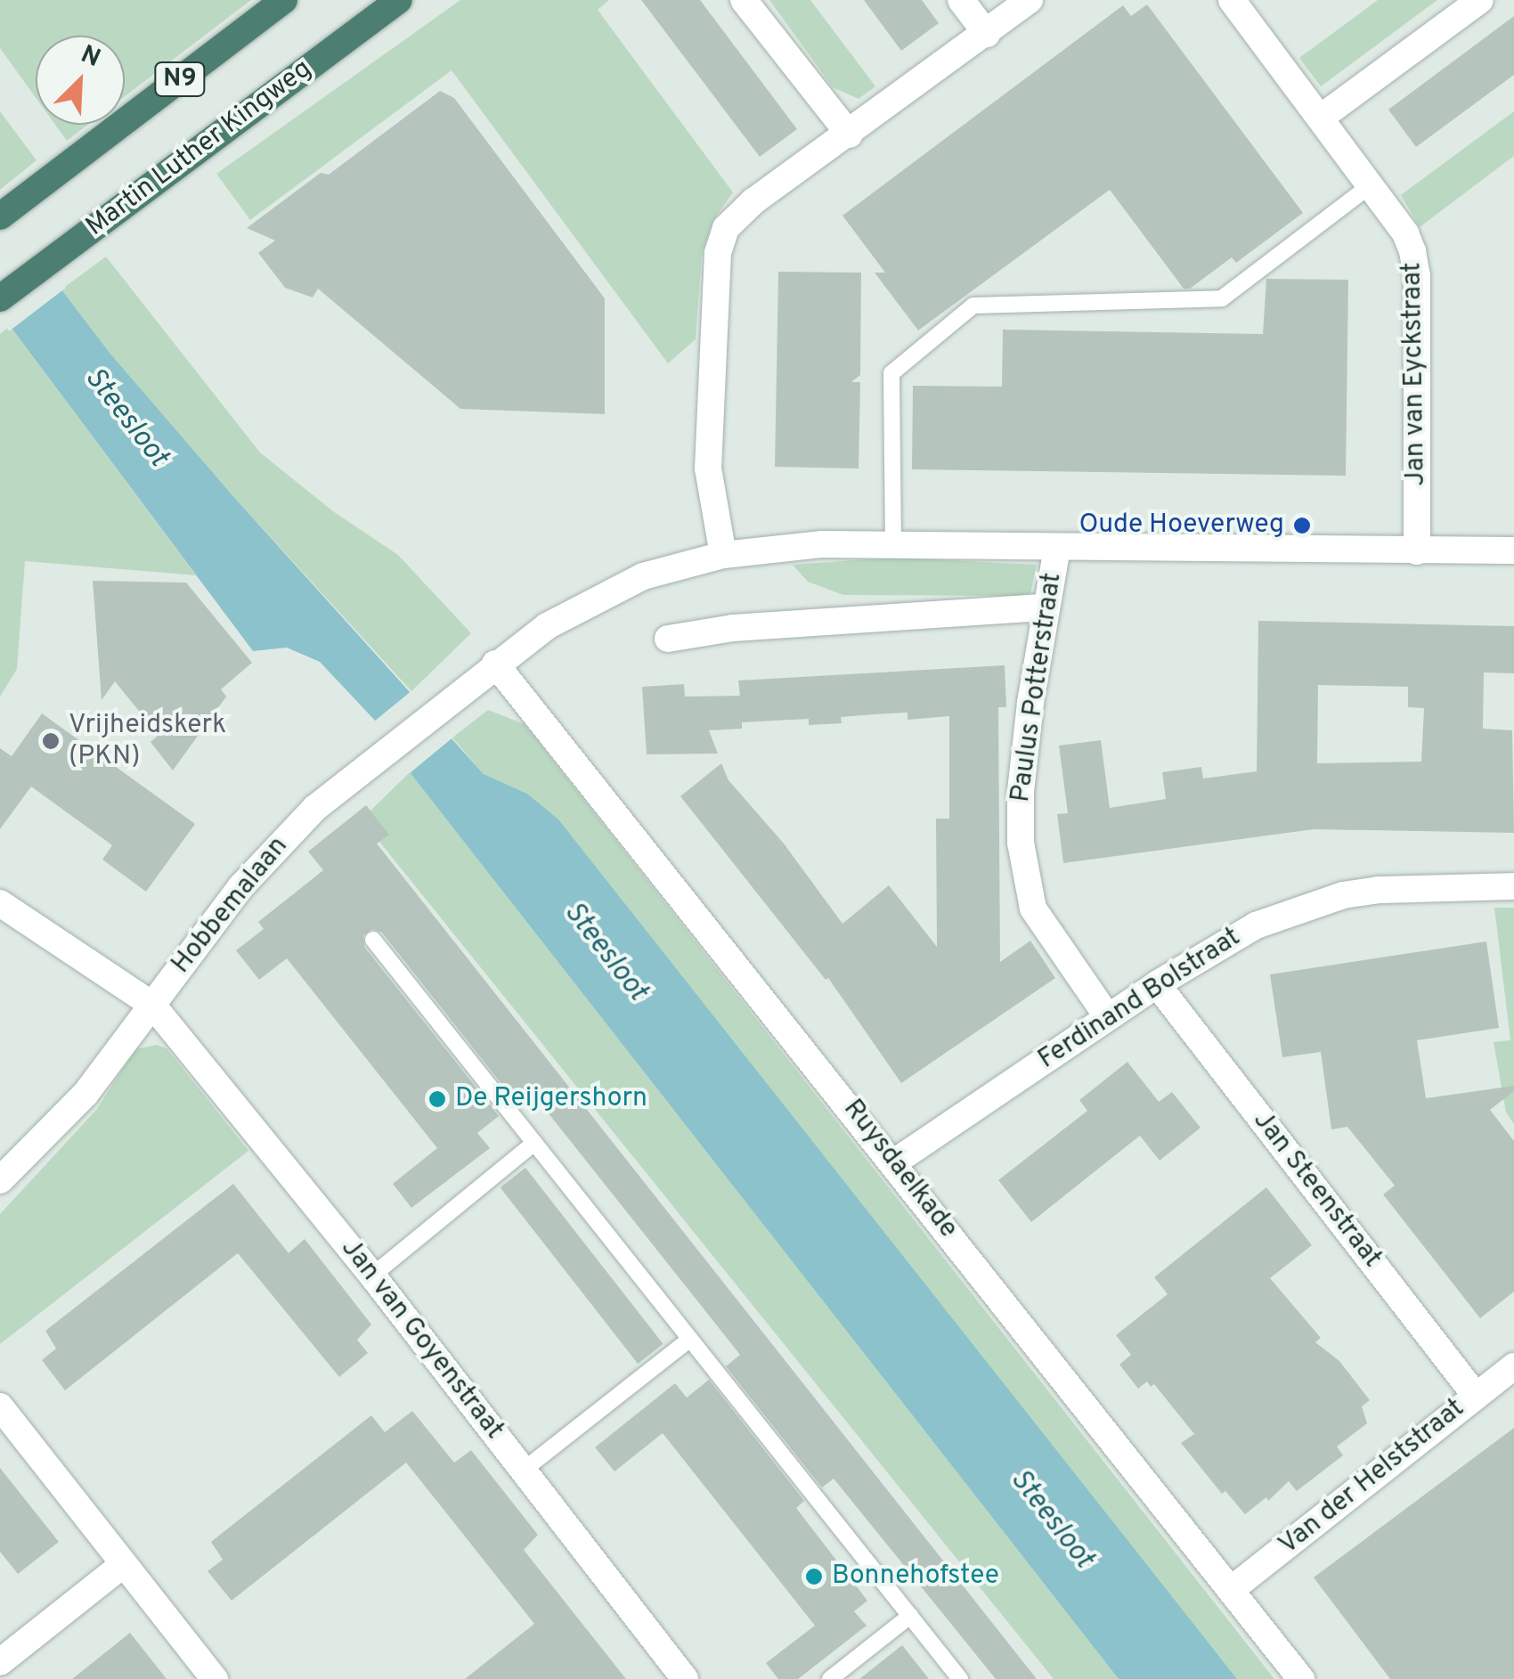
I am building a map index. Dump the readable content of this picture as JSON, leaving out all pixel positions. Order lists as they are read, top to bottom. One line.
{"streets":{"highway":["N9","Martin Luther Kingweg"],"street":["Jan van Eyckstraat","Paulus Potterstraat","Hobbemalaan","Ferdinand Bolstraat","Ruysdaelkade","Jan Steenstraat","Jan van Goyenstraat","Van der Helststraat"]},"crossings":[["Paulus Potterstraat","Ferdinand Bolstraat"],["Hobbemalaan","Ruysdaelkade"],["Hobbemalaan","Jan van Goyenstraat"],["Ferdinand Bolstraat","Ruysdaelkade"],["Ferdinand Bolstraat","Jan Steenstraat"],["Ruysdaelkade","Van der Helststraat"],["Jan Steenstraat","Van der Helststraat"]],"water":["Steesloot"],"places":["Oude Hoeverweg","Vrijheidskerk (PKN)","De Reijgershorn","Bonnehofstee"],"north":"top right"}
